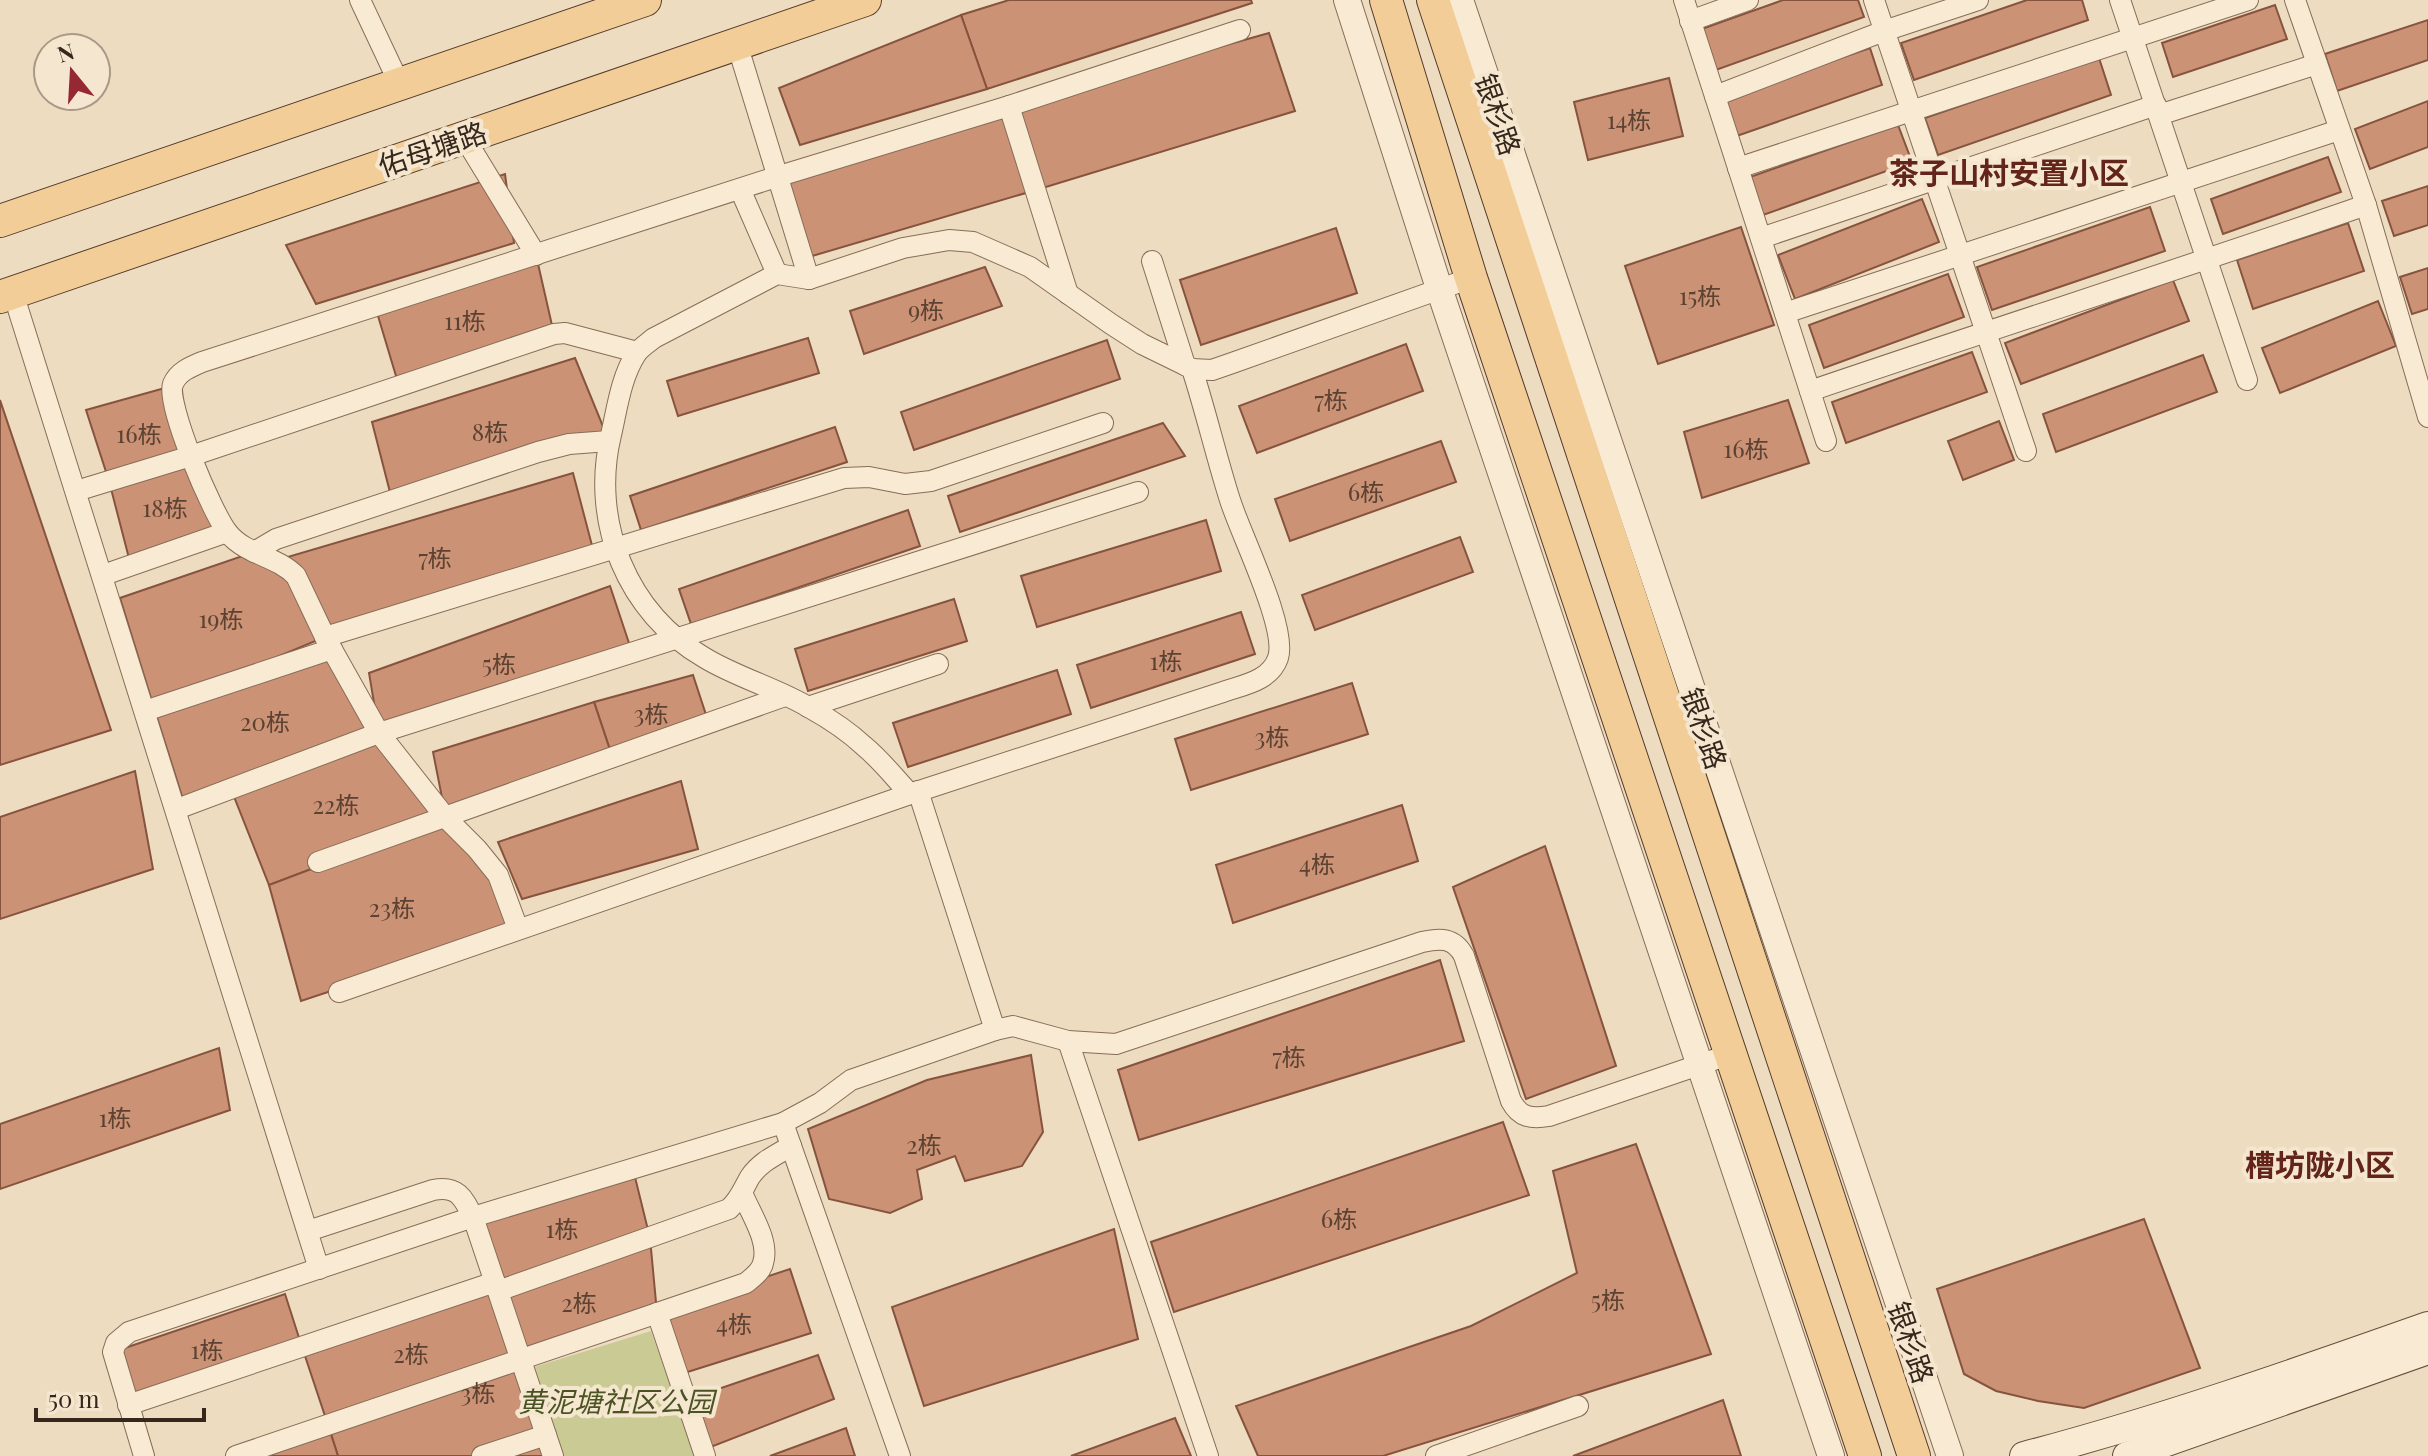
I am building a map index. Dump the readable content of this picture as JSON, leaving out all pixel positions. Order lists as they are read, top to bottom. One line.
{"streets":{"main road":["银杉路","佑母塘路"]},"districts":["茶子山村安置小区","槽坊陇小区"],"parks":["黄泥塘社区公园"],"house_numbers":["14栋","15栋","9栋","11栋","7栋","8栋","16栋","16栋","6栋","18栋","7栋","19栋","1栋","5栋","3栋","20栋","3栋","22栋","4栋","23栋","7栋","1栋","2栋","6栋","1栋","5栋","2栋","4栋","1栋","2栋","3栋"],"scale_bar":"50 m","north":"top"}
